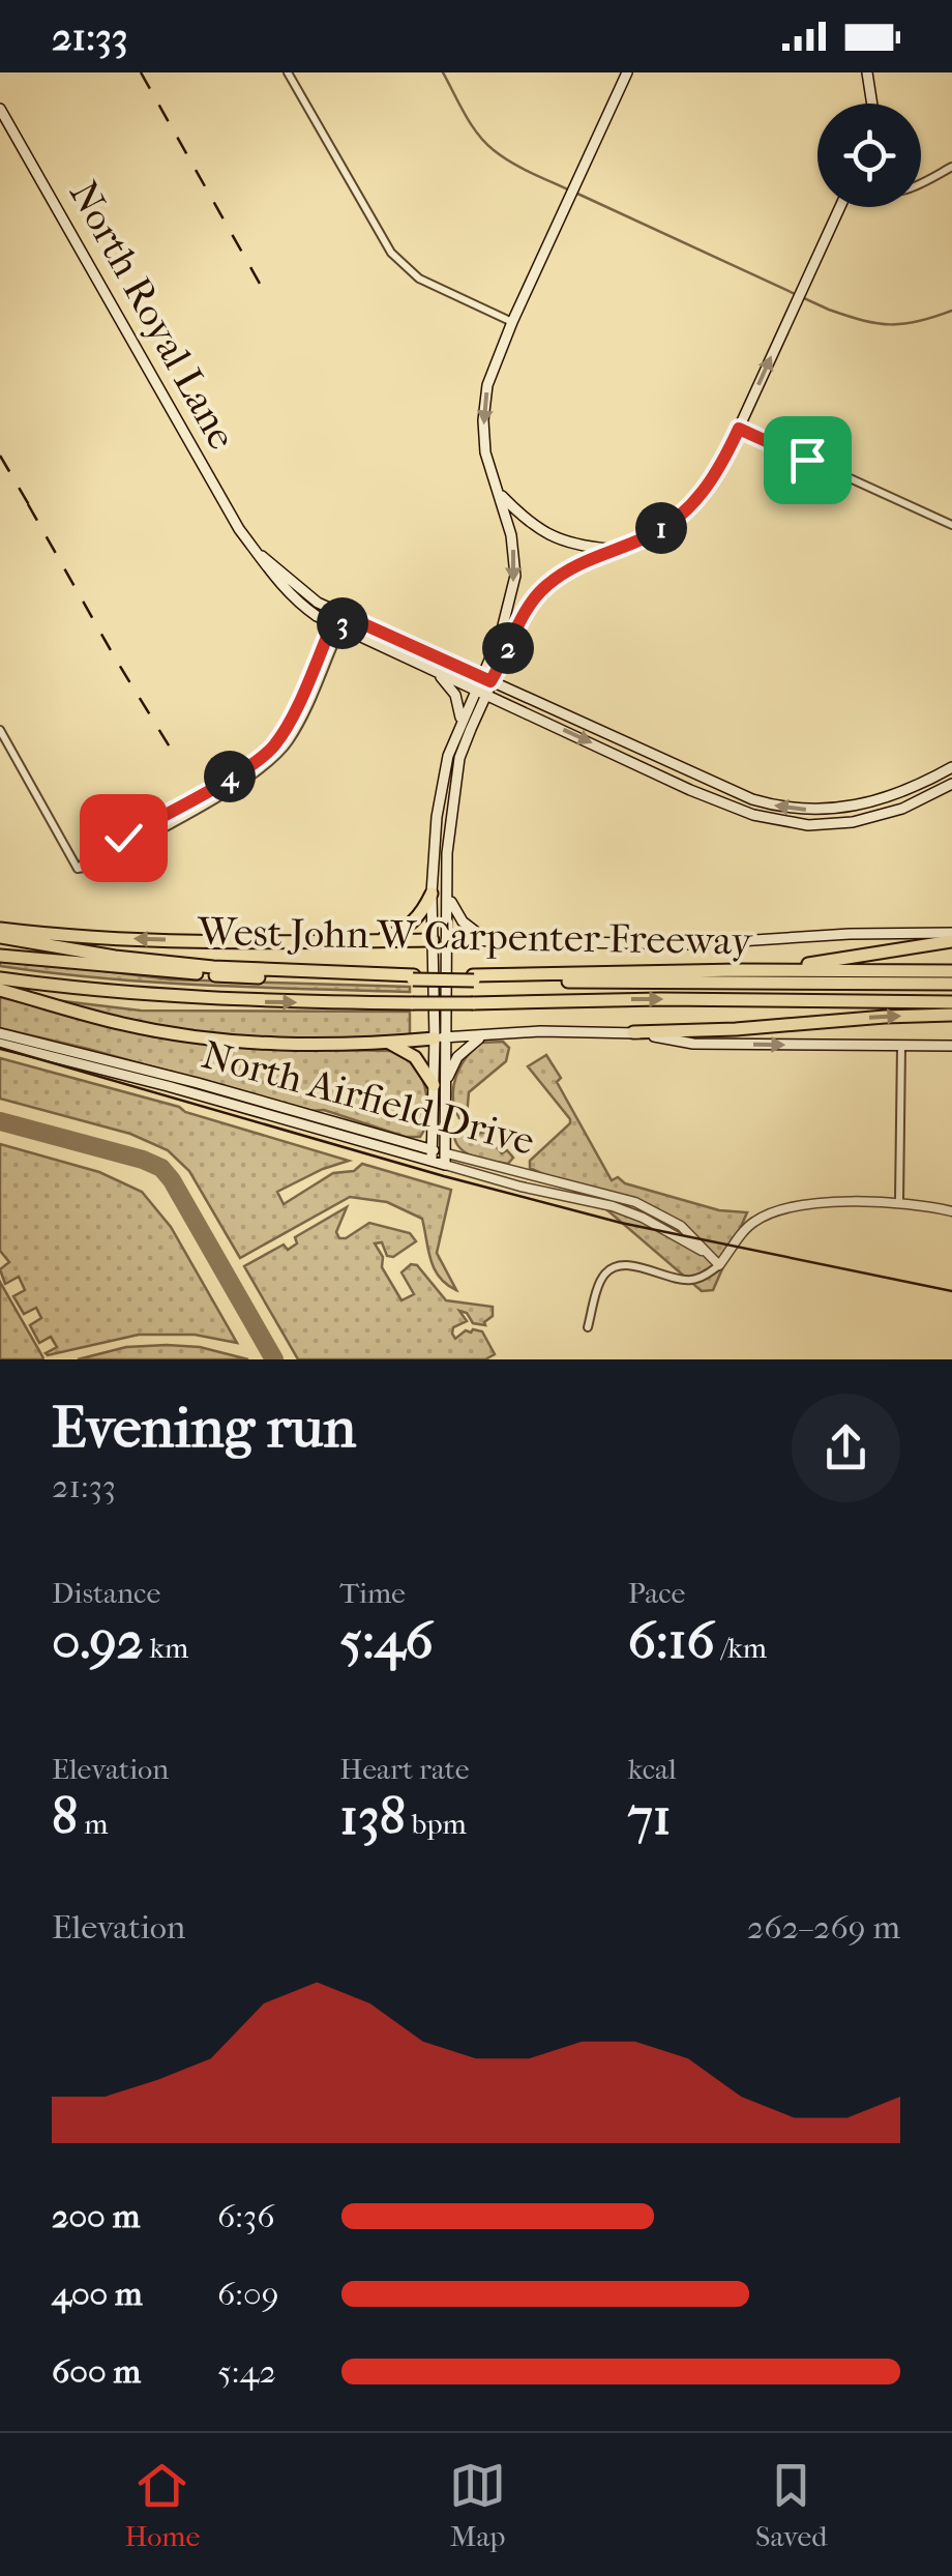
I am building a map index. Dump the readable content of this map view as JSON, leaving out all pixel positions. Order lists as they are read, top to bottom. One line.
{"streets":{"highway":["West John W Carpenter Freeway"],"main road":["North Royal Lane","North Airfield Drive"]},"page":{"status":"21:33","pins":["1","3","2","4"],"heading":["Evening run","21:33"],"stats":[["Distance","0.92 km"],["Time","5:46"],["Pace","6:16 /km"],["Elevation","8 m"],["Heart rate","138 bpm"],["kcal","71"]],"chart":["Elevation","262–269 m"],"list":[{"name":"200 m","note":"6:36"},{"name":"400 m","note":"6:09"},{"name":"600 m","note":"5:42"}],"tabs":["Home","Map","Saved"]}}
